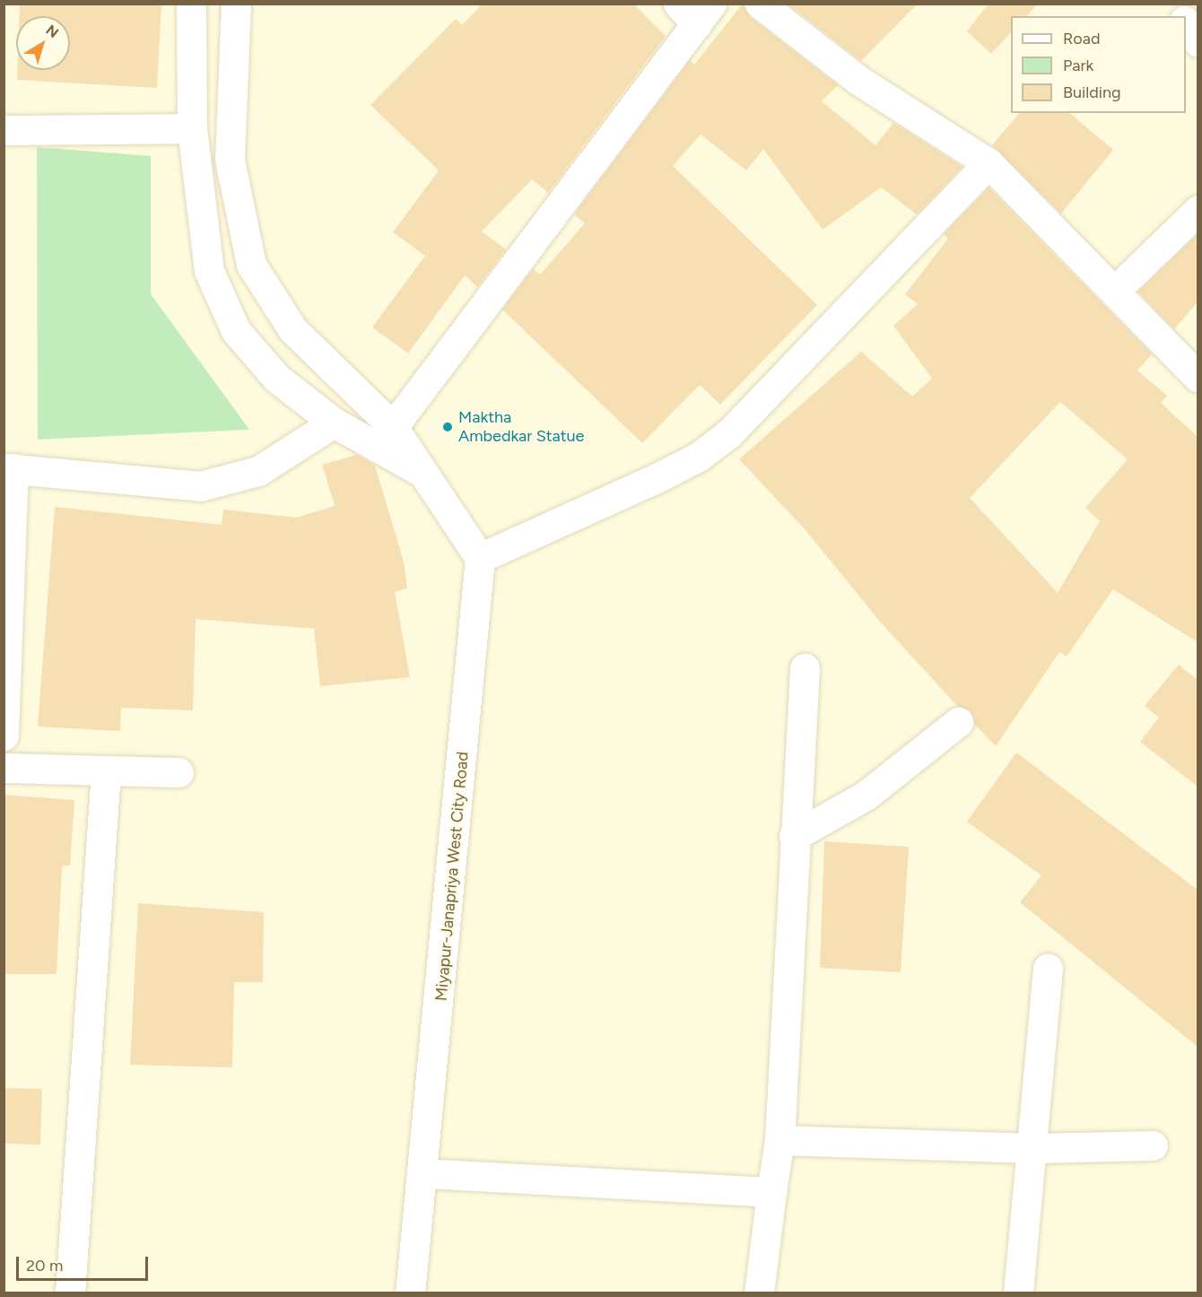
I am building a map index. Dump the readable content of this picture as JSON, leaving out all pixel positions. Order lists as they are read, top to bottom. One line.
{"streets":{"street":["Miyapur-Janapriya West City Road"]},"places":["Maktha Ambedkar Statue"],"legend":["Road","Park","Building"],"scale_bar":"20 m","north":"top right"}
